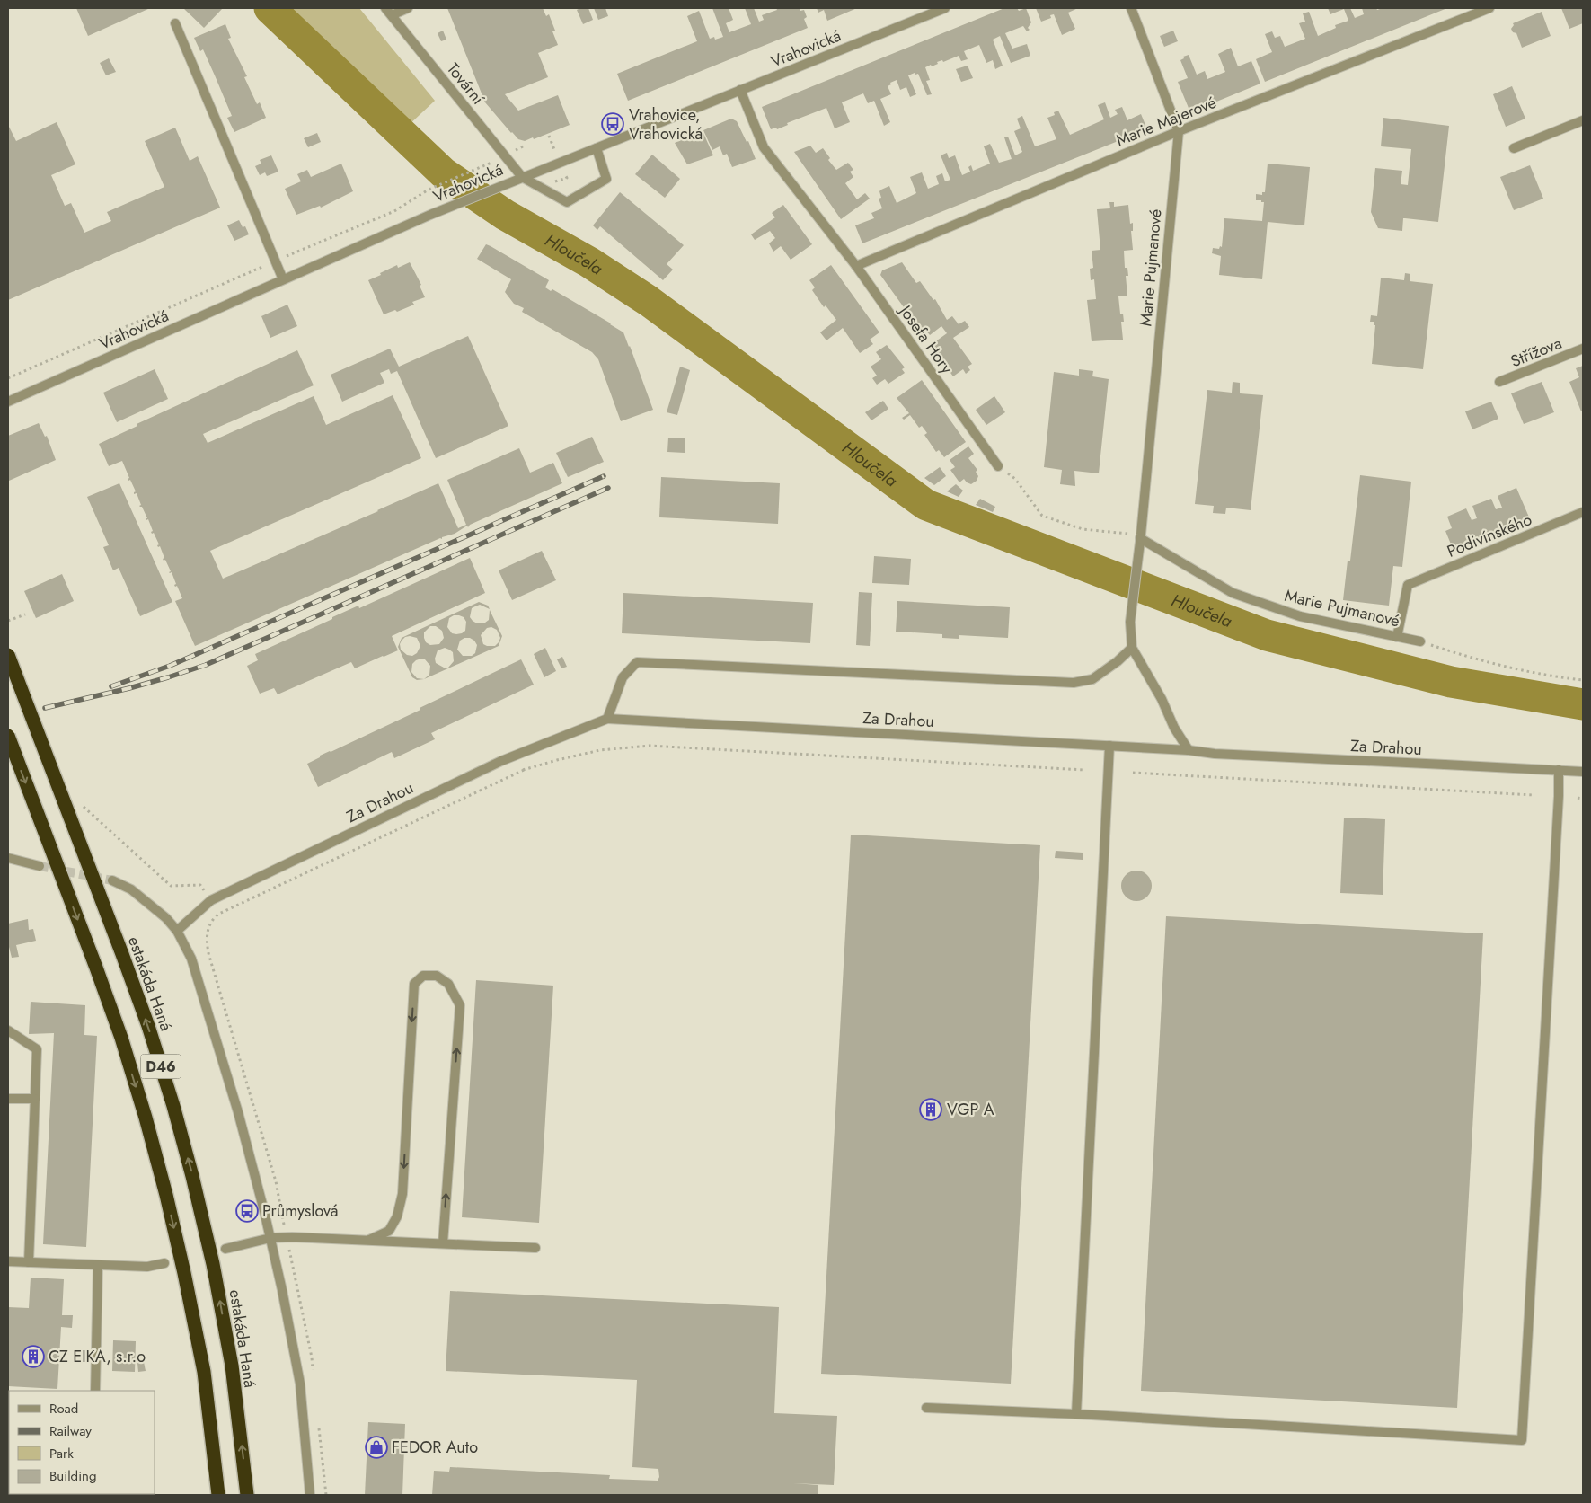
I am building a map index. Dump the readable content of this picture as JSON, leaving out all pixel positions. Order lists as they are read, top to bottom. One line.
{"streets":{"highway":["estakáda Haná","D46"],"street":["Vrahovická","Tovární","Marie Majerové","Marie Pujmanové","Josefa Hory","Střížova","Podivínského","Za Drahou"]},"crossings":[["Vrahovická","Tovární"],["Vrahovická","Josefa Hory"],["Marie Majerové","Marie Pujmanové"],["Marie Majerové","Josefa Hory"],["Marie Pujmanové","Podivínského"]],"water":["Hloučela"],"places":{"bus stop":["Vrahovice, Vrahovická","Průmyslová"],"building":["VGP A","CZ EIKA, s.r.o"],"shop":["FEDOR Auto"]},"legend":["Road","Railway","Park","Building"]}
